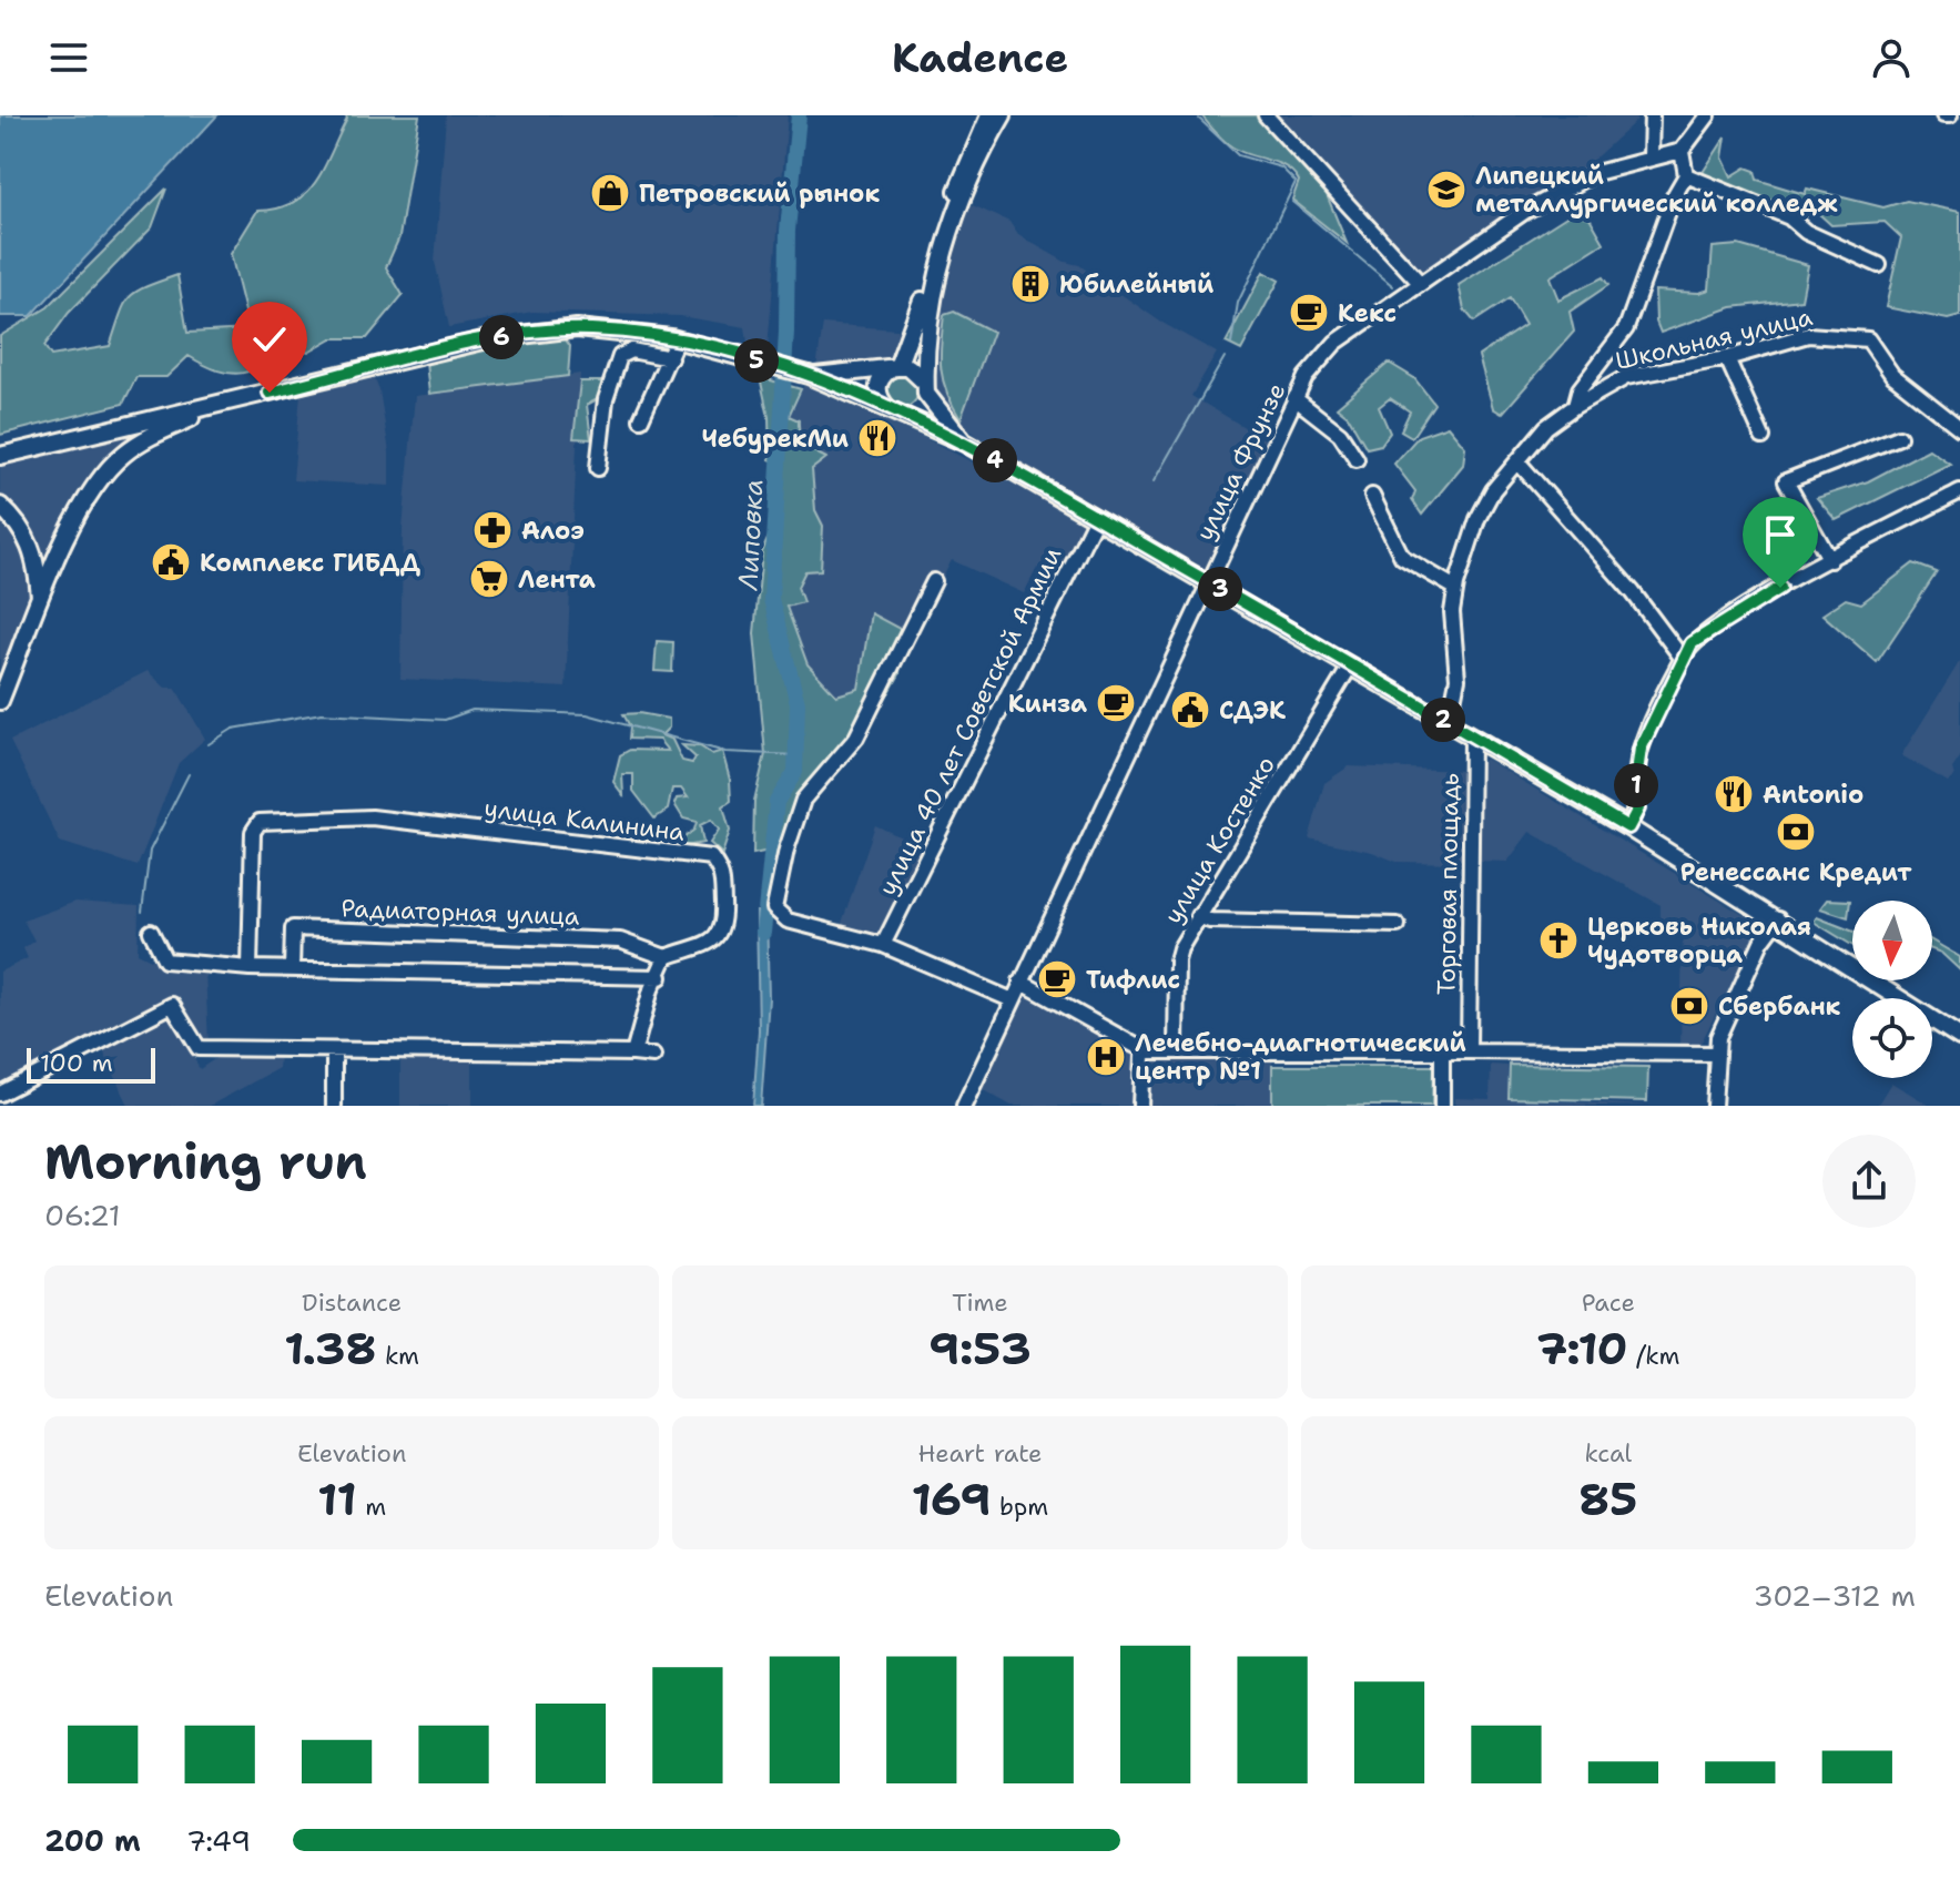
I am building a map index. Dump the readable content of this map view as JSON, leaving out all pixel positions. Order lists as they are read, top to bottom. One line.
{"streets":{"street":["Школьная улица","улица Фрунзе","улица 40 лет Советской Армии","улица Калинина","улица Костенко","Торговая площадь","Радиаторная улица"]},"crossings":[["улица Калинина","Радиаторная улица"]],"water":["Липовка"],"places":{"school or university":["Липецкий металлургический колледж"],"shop":["Петровский рынок"],"building":["Юбилейный"],"cafe":["Кекс","Кинза","Тифлис"],"restaurant":["ЧебурекМи","Antonio"],"pharmacy":["Алоэ"],"public building":["Комплекс ГИБДД","СДЭК"],"supermarket":["Лента"],"bank":["Ренессанс Кредит","Сбербанк"],"church":["Церковь Николая Чудотворца"],"hospital":["Лечебно-диагнотический центр №1"]},"scale_bar":"100 m","north":"bottom","page":{"header":"Kadence","pins":["6","5","4","3","2","1"],"scale":"100 m","heading":["Morning run","06:21"],"stats":[["Distance","1.38 km"],["Time","9:53"],["Pace","7:10 /km"],["Elevation","11 m"],["Heart rate","169 bpm"],["kcal","85"]],"chart":["Elevation","302–312 m"],"list":[{"name":"200 m","note":"7:49"}]}}
